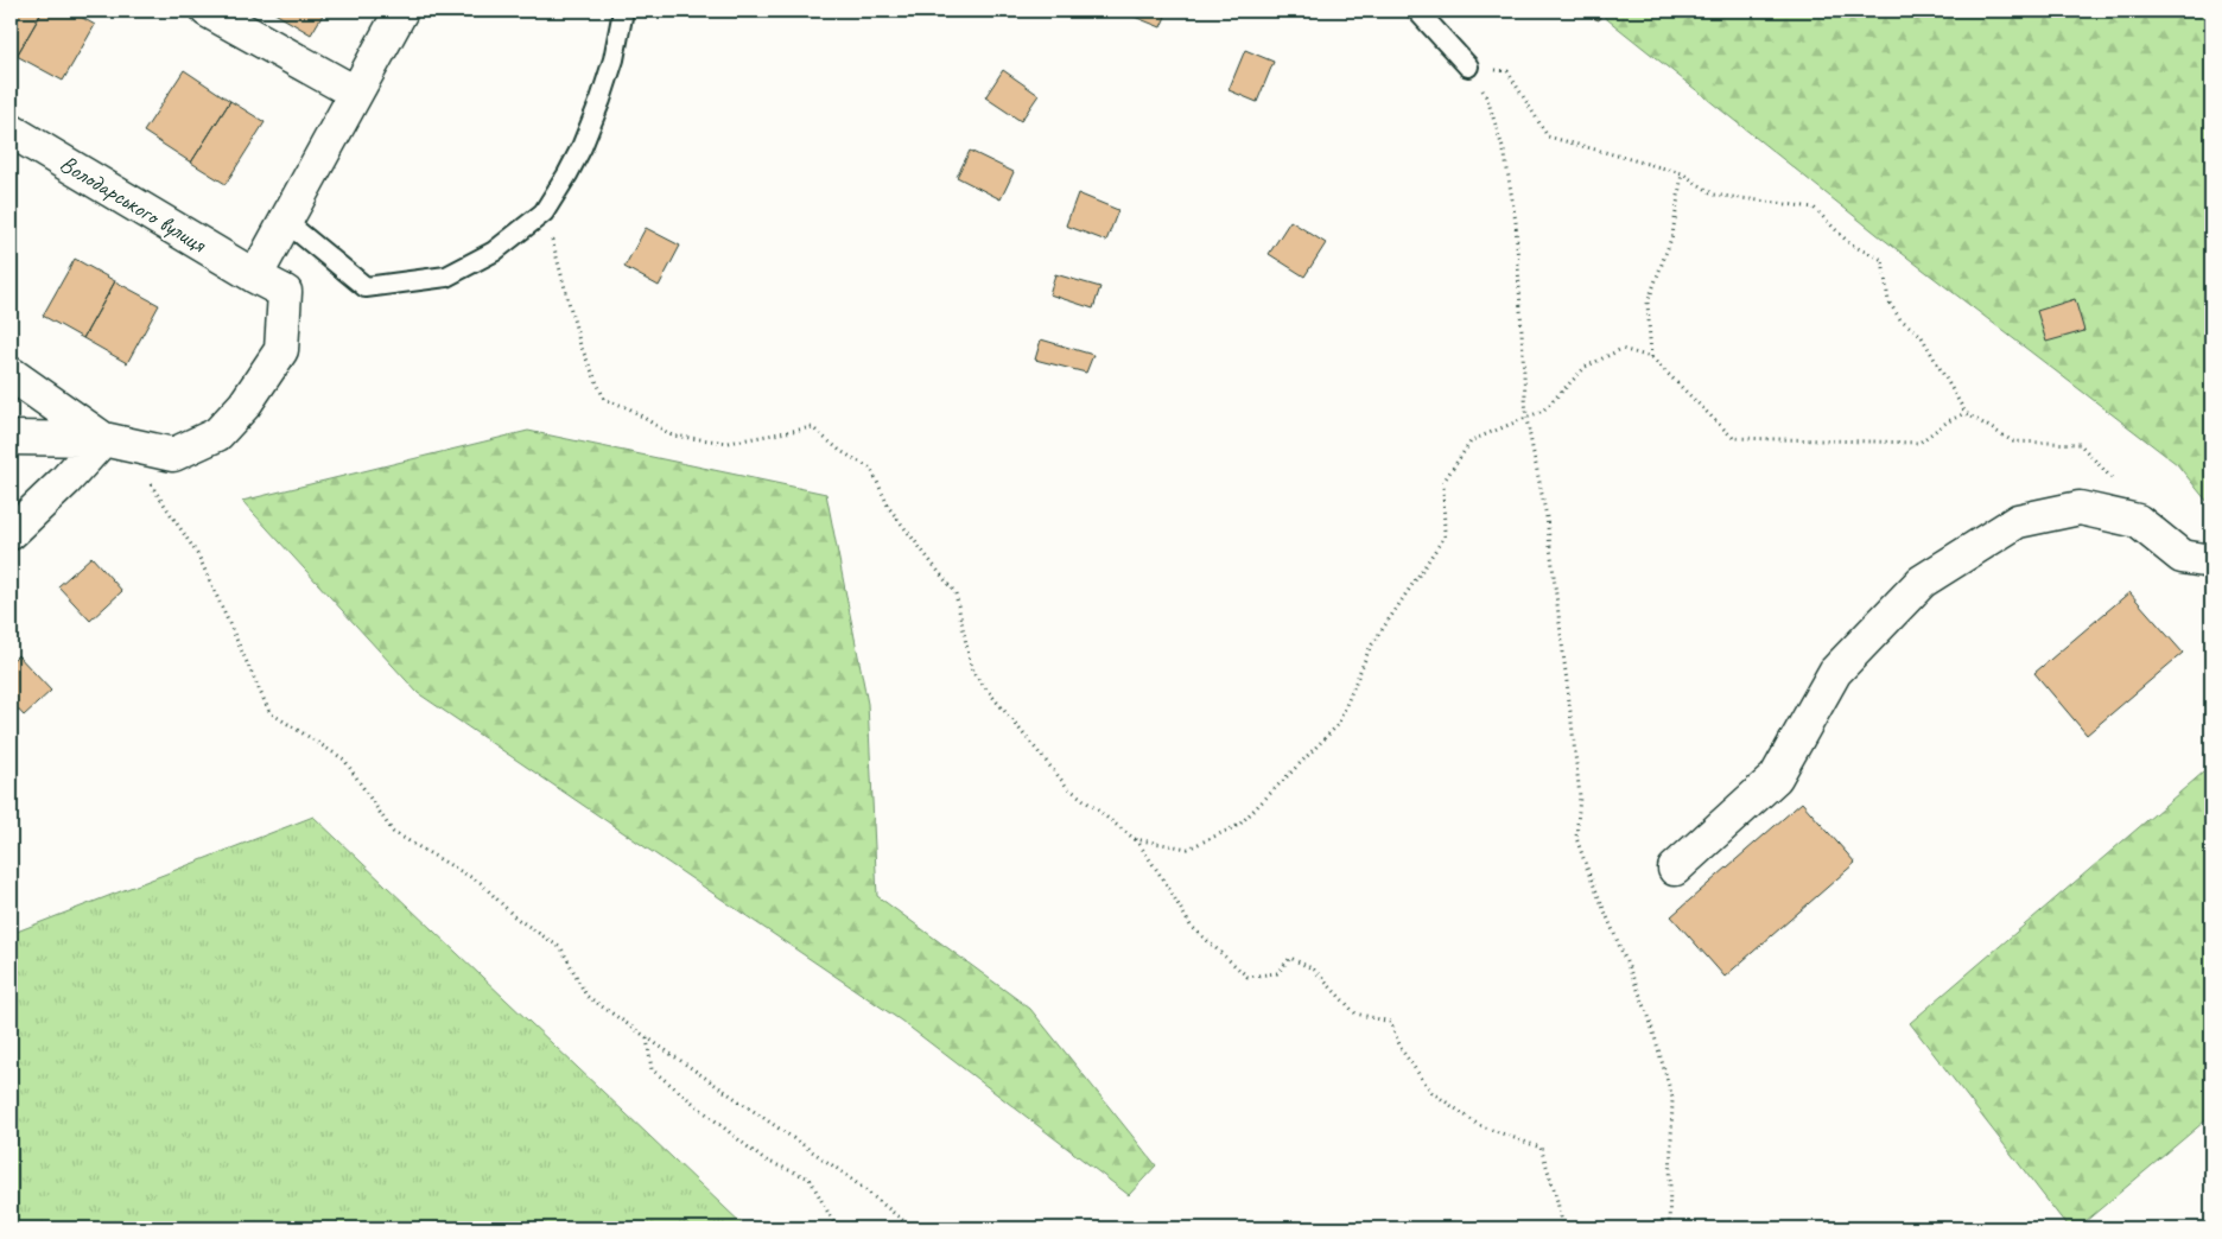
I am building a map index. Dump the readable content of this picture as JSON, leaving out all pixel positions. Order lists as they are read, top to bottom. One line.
{"streets":{"street":["Володарського вулиця"]}}
